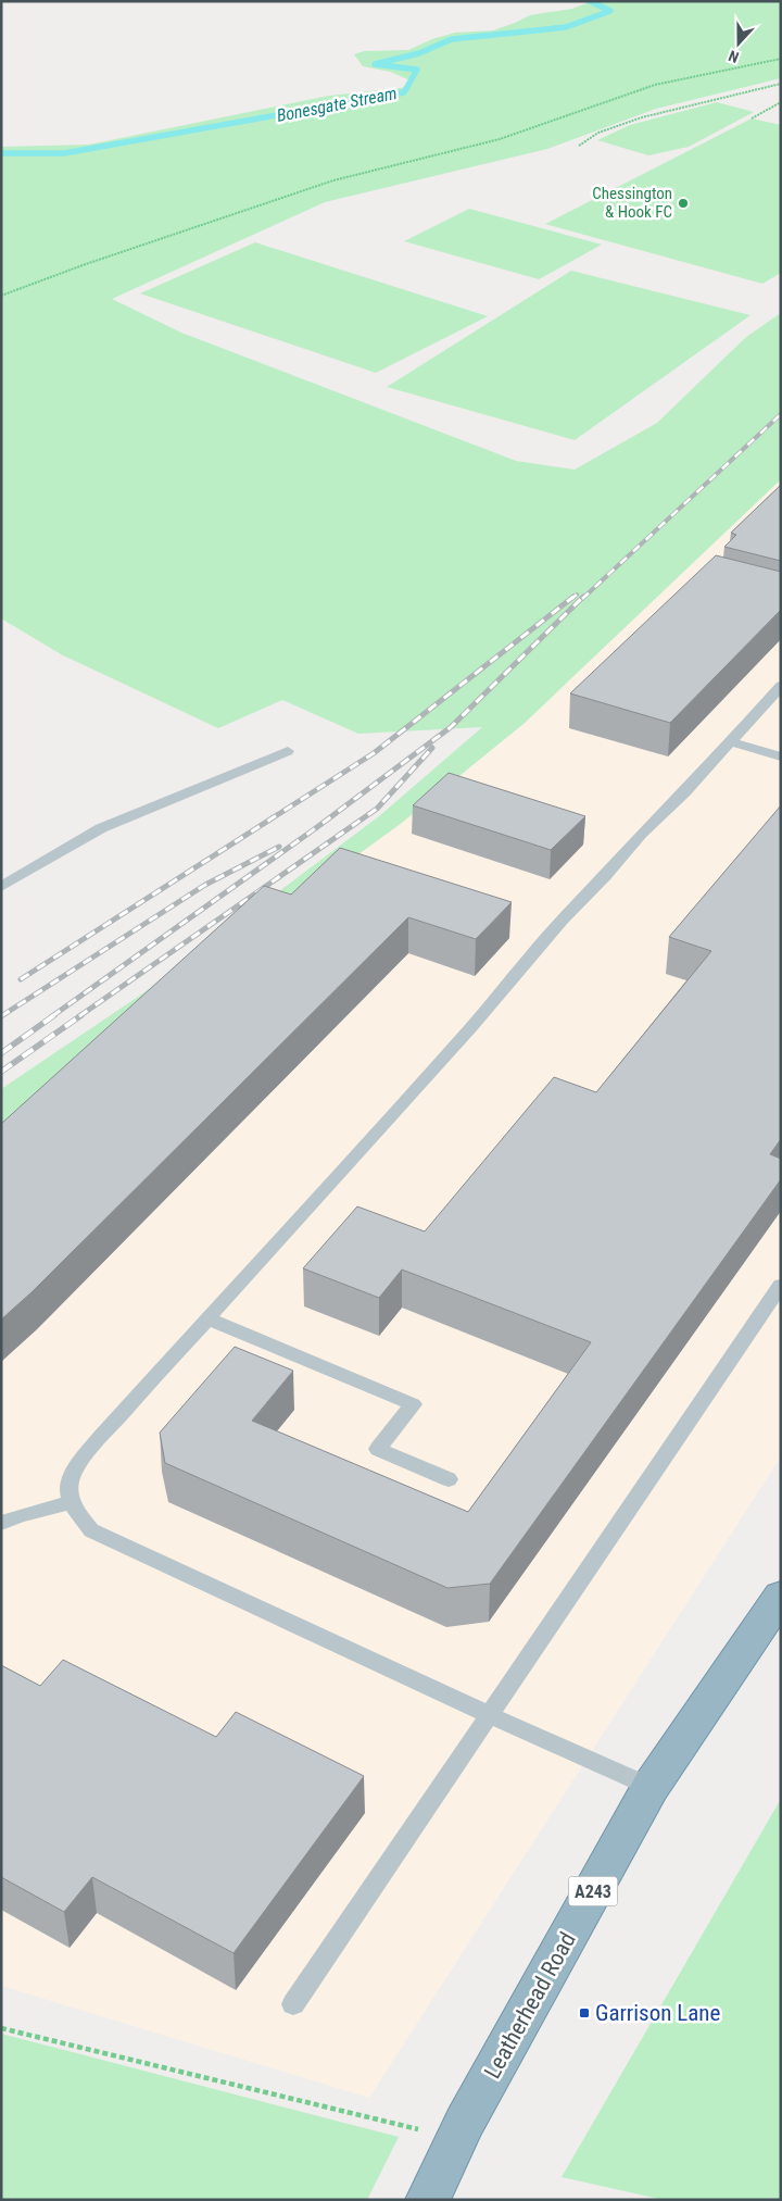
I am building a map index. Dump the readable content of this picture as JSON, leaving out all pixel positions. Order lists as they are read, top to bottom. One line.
{"streets":{"highway":["A243","Leatherhead Road"]},"water":["Bonesgate Stream"],"places":{"other":["Chessington & Hook FC"],"transit":["Garrison Lane"]},"north":"bottom"}
